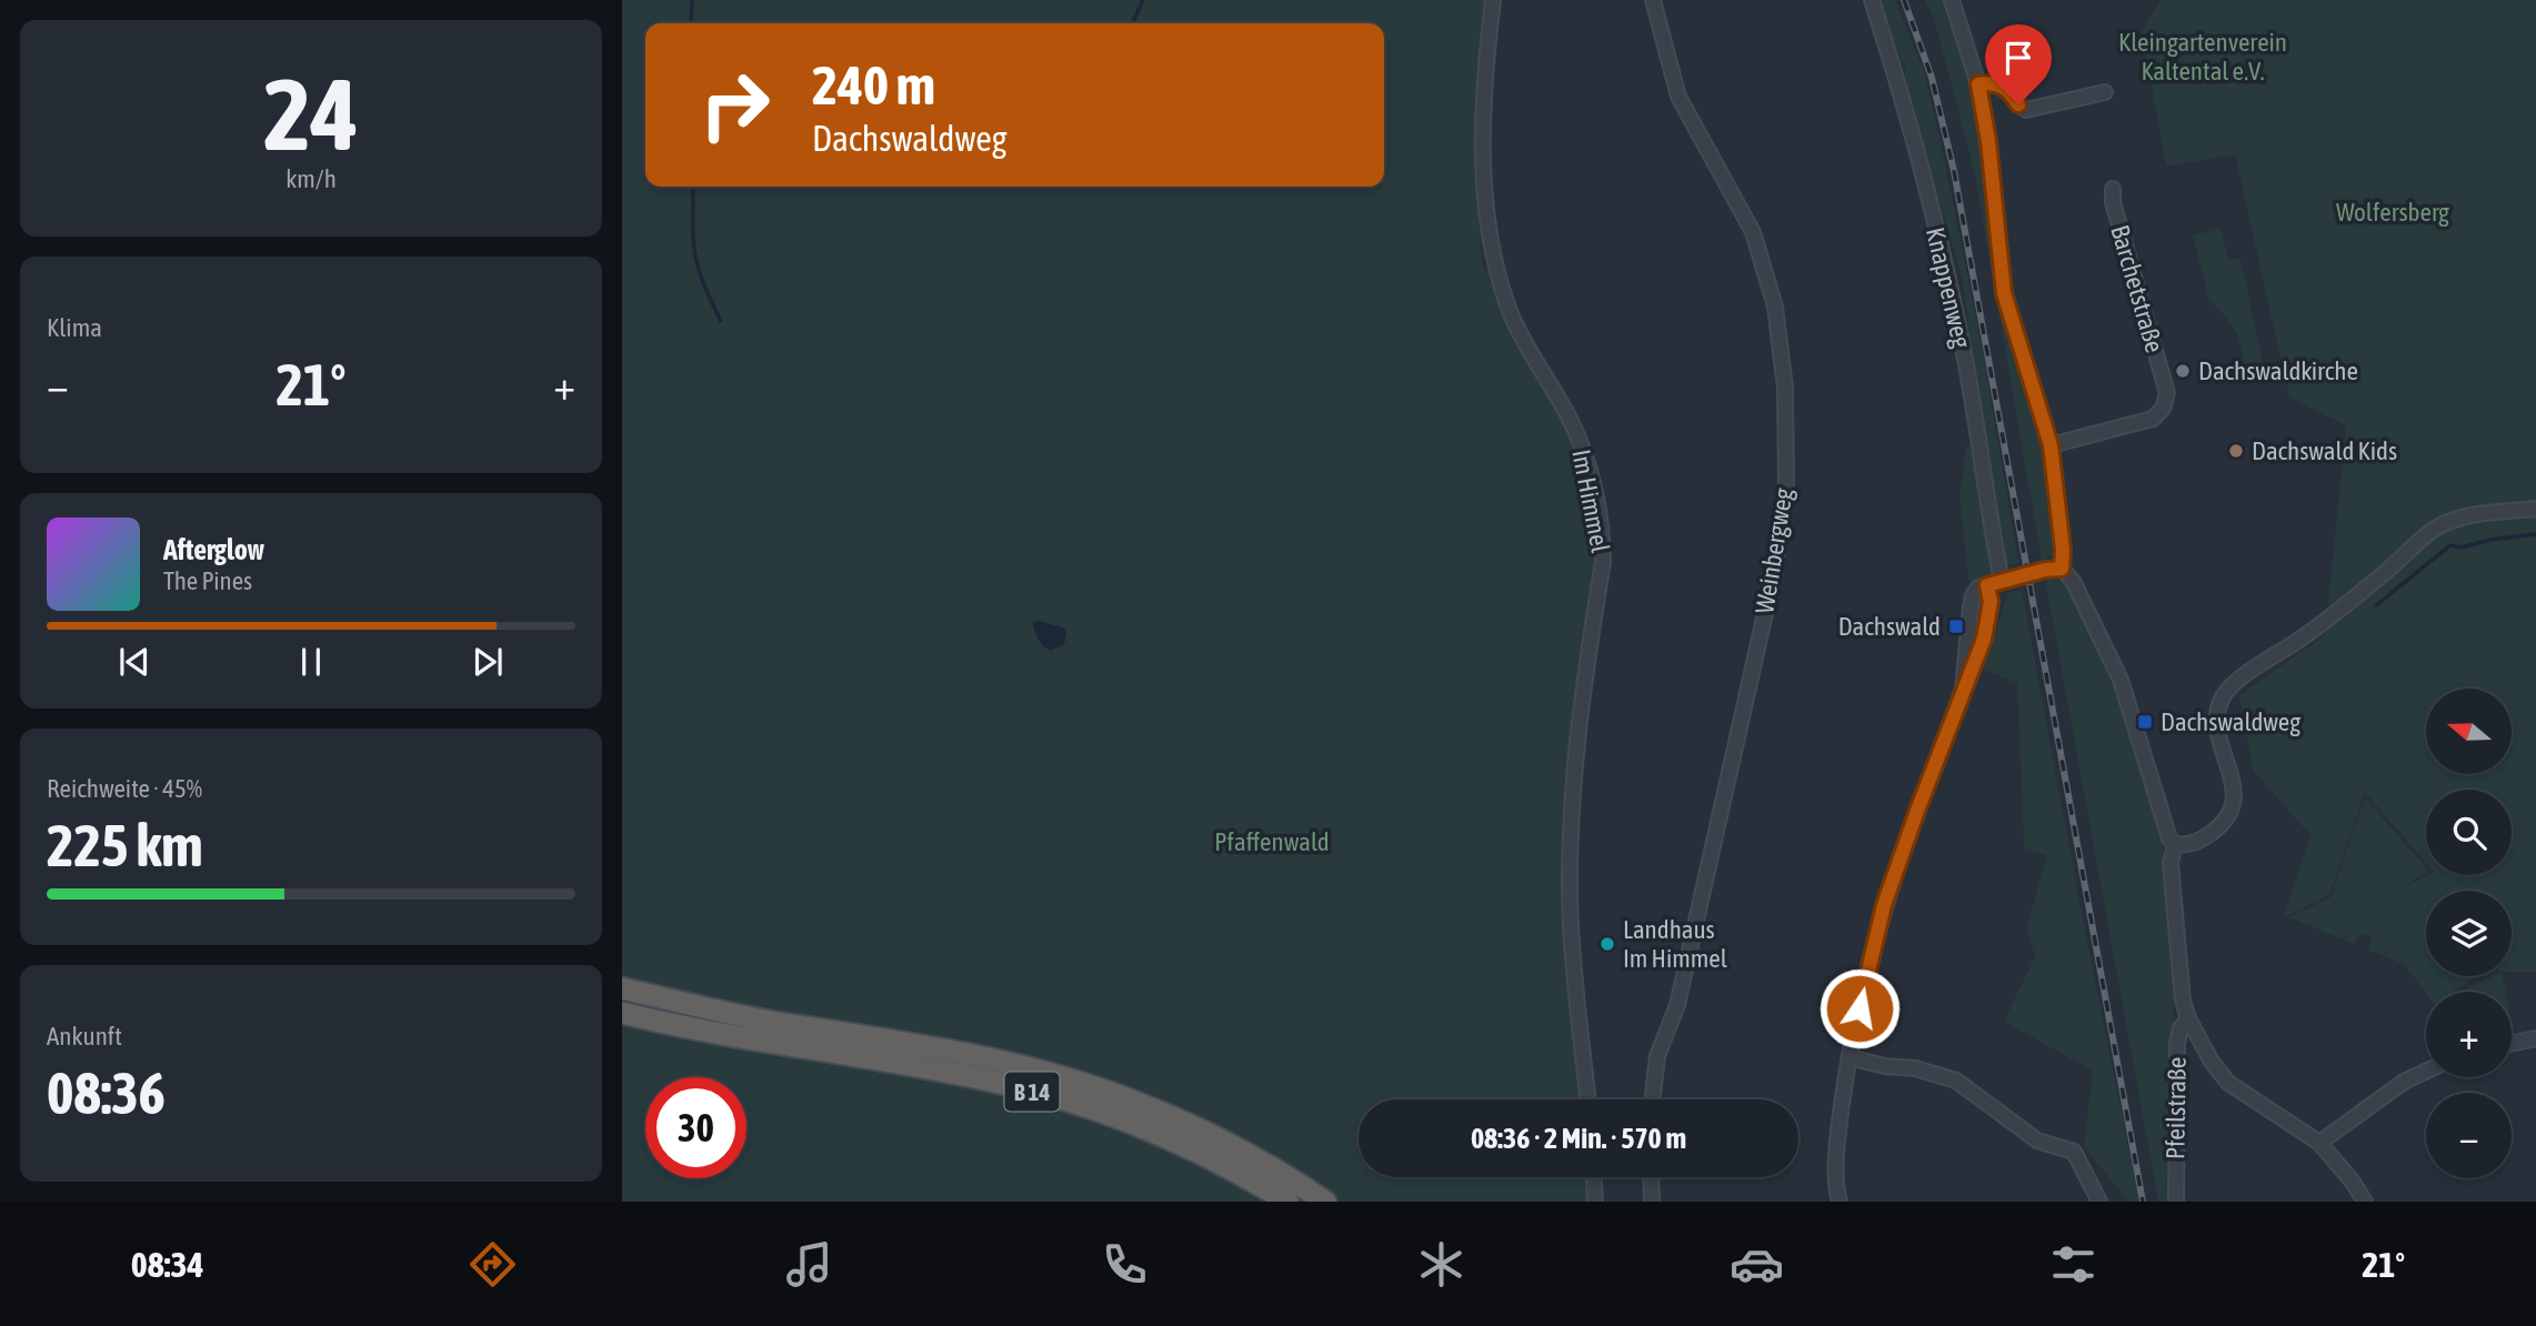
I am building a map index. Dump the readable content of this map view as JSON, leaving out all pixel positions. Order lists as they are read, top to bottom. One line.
{"streets":{"highway":["B 14"],"street":["Knappenweg","Barchetstraße","Im Himmel","Weinbergweg","Pfeilstraße"]},"parks":["Kleingartenverein Kaltental e.V.","Wolfersberg","Pfaffenwald"],"places":{"other":["Dachswaldkirche","Dachswald Kids","Landhaus Im Himmel"],"transit":["Dachswald","Dachswaldweg"]},"north":"left","page":{"tile":[["24","km/h"],"Klima",["Reichweite · 45%","225 km"],["Ankunft","08:36"]],"turn":["240 m","Dachswaldweg"],"heat":["−","21°","+"],"song":["Afterglow","The Pines"],"map_buttons":["+","−"],"limit":"30","trip":"08:36 · 2 Min. · 570 m","tabs":["08:34","21°"]}}
